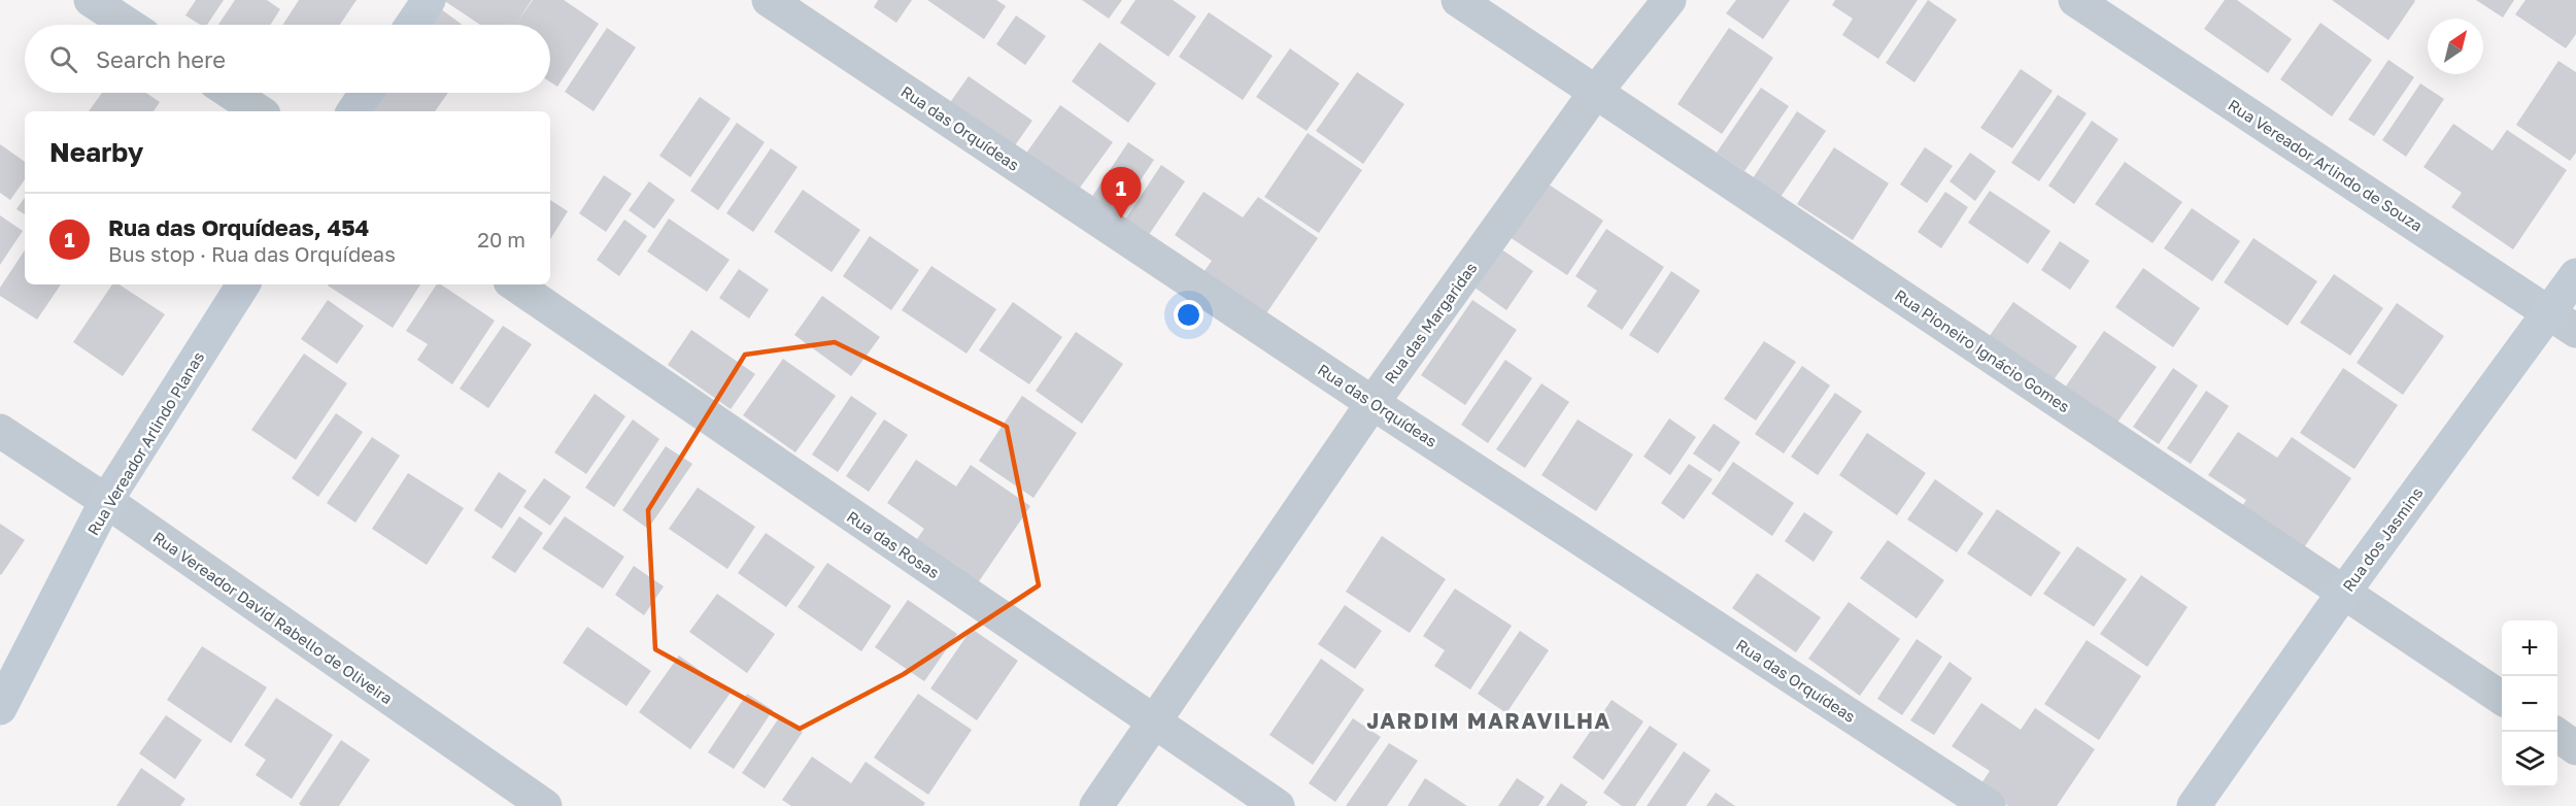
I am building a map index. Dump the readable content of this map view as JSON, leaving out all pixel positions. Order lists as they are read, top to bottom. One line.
{"streets":{"street":["Rua das Orquídeas","Rua Vereador Arlindo de Souza","Rua das Margaridas","Rua Pioneiro Ignácio Gomes","Rua Vereador Arlindo Planas","Rua dos Jasmins","Rua das Rosas","Rua Vereador David Rabello de Oliveira"]},"crossings":[["Rua das Orquídeas","Rua das Margaridas"],["Rua Vereador Arlindo de Souza","Rua dos Jasmins"],["Rua das Margaridas","Rua Pioneiro Ignácio Gomes"],["Rua das Margaridas","Rua das Rosas"],["Rua Pioneiro Ignácio Gomes","Rua dos Jasmins"],["Rua Vereador Arlindo Planas","Rua Vereador David Rabello de Oliveira"]],"districts":["JARDIM MARAVILHA"],"north":"top right","page":{"search":"Search here","heading":"Nearby","pins":"1","list":[{"mark":"1","name":"Rua das Orquídeas, 454","note":"Bus stop · Rua das Orquídeas","value":"20 m"}],"map_buttons":["+","−"]}}
